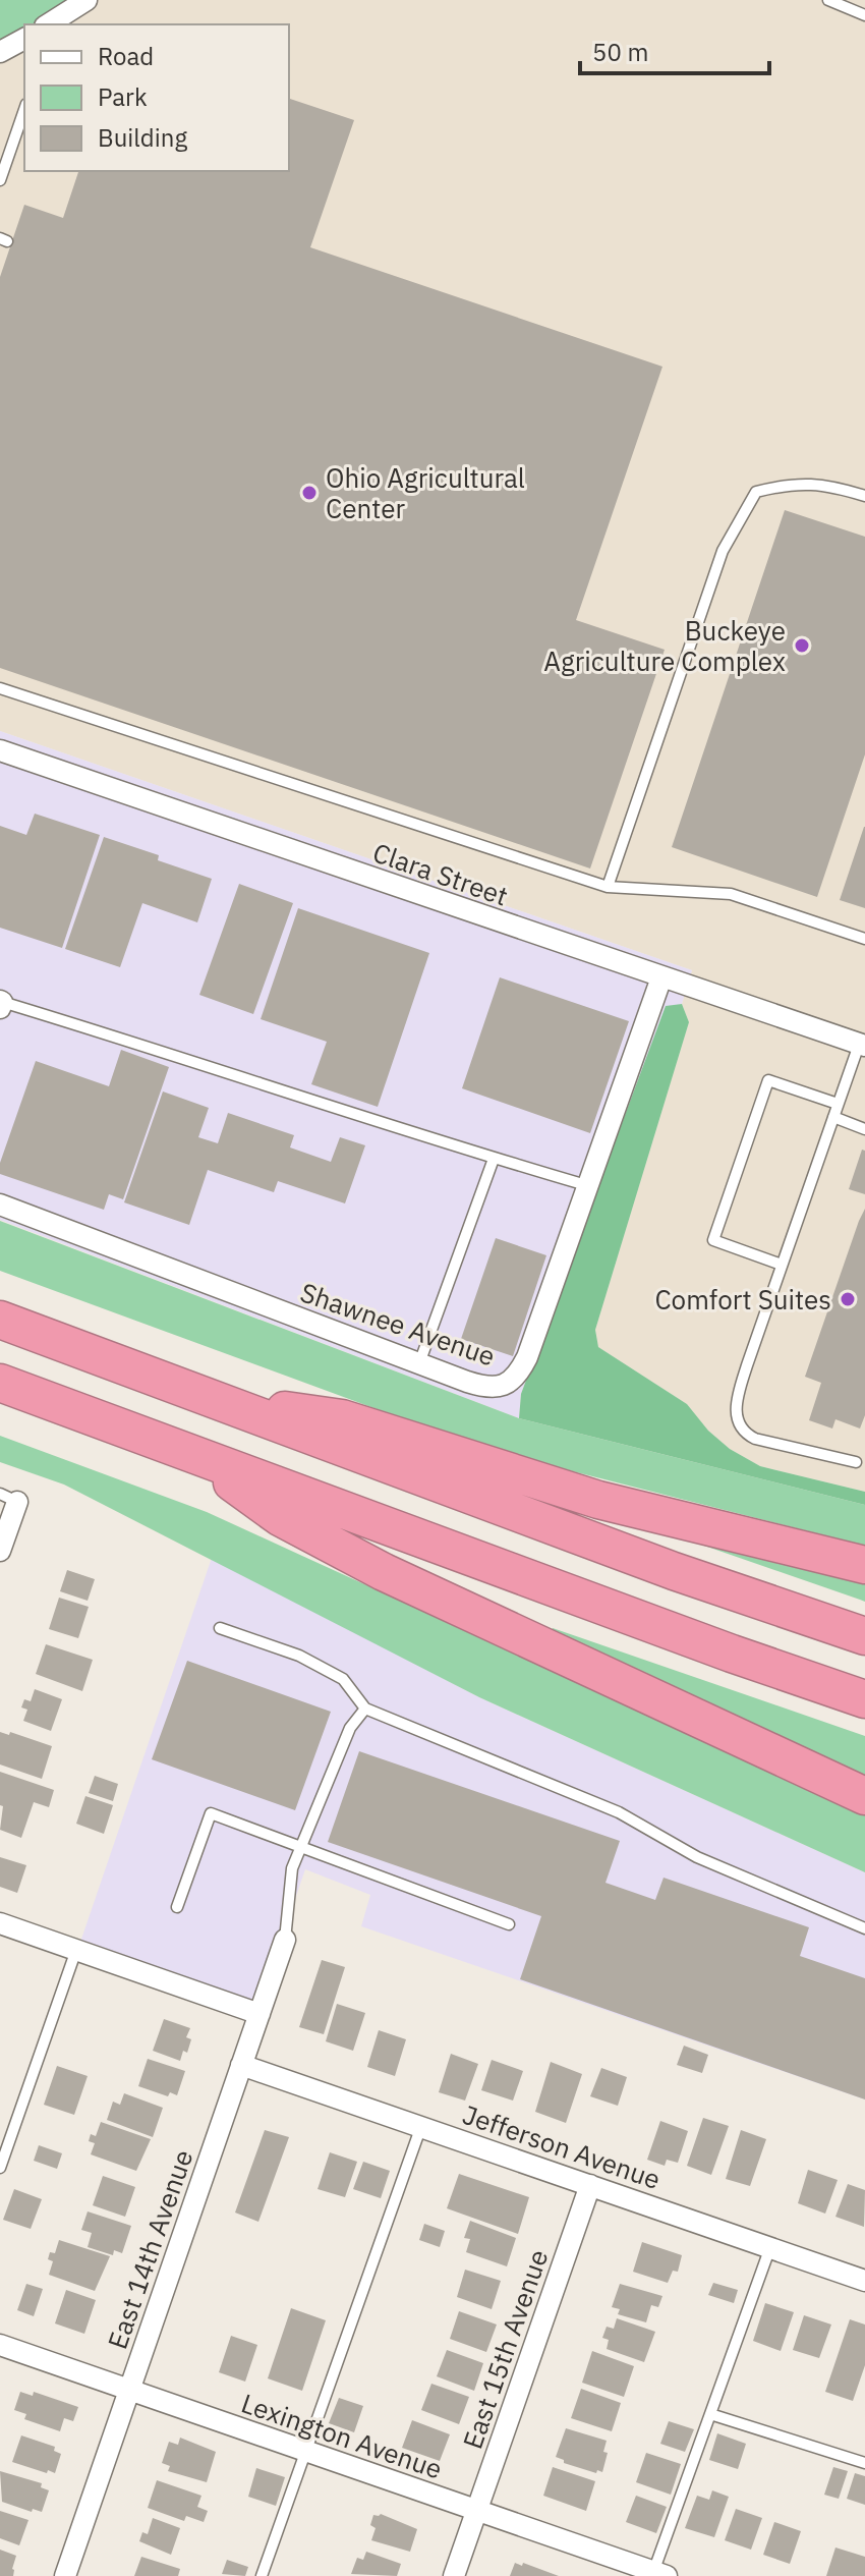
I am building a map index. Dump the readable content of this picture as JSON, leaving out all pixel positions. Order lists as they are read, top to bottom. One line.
{"streets":{"street":["Clara Street","Shawnee Avenue","Jefferson Avenue","East 14th Avenue","East 15th Avenue","Lexington Avenue"]},"crossings":[["Clara Street","Shawnee Avenue"],["Jefferson Avenue","East 14th Avenue"],["Jefferson Avenue","East 15th Avenue"],["East 14th Avenue","Lexington Avenue"],["East 15th Avenue","Lexington Avenue"]],"places":["Ohio Agricultural Center","Buckeye Agriculture Complex","Comfort Suites"],"legend":["Road","Park","Building"],"scale_bar":"50 m"}
